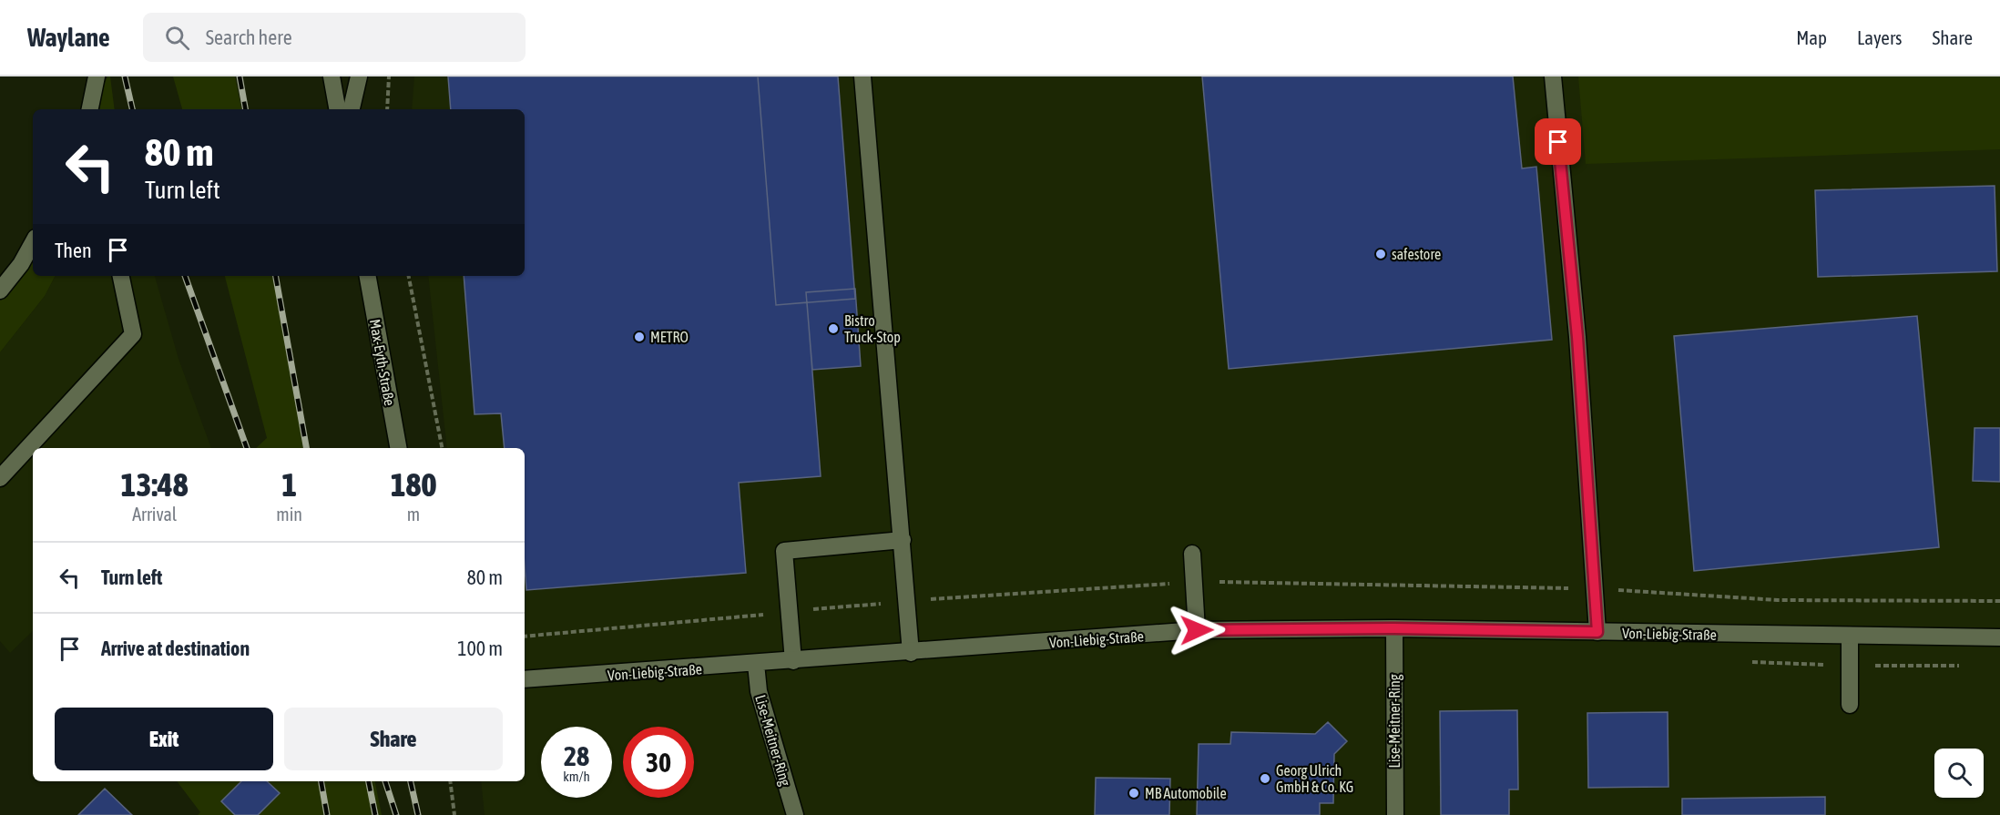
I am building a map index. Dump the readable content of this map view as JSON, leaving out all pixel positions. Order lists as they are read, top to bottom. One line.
{"streets":{"street":["Max-Eyth-Straße","Von-Liebig-Straße","Lise-Meitner-Ring"]},"crossings":[["Von-Liebig-Straße","Lise-Meitner-Ring"]],"places":["safestore","Bistro Truck-Stop","METRO","Georg Ulrich GmbH & Co. KG","MB Automobile"],"page":{"header":"Waylane","search":"Search here","nav":["Map","Layers","Share"],"turn":["80 m","Turn left"],"then":"Then","eta":["13:48","Arrival","1","min","180","m"],"list":[{"name":"Turn left","value":"80 m"},{"name":"Arrive at destination","value":"100 m"}],"buttons":["Exit","Share"],"speed":"28 km/h","limit":"30"}}
